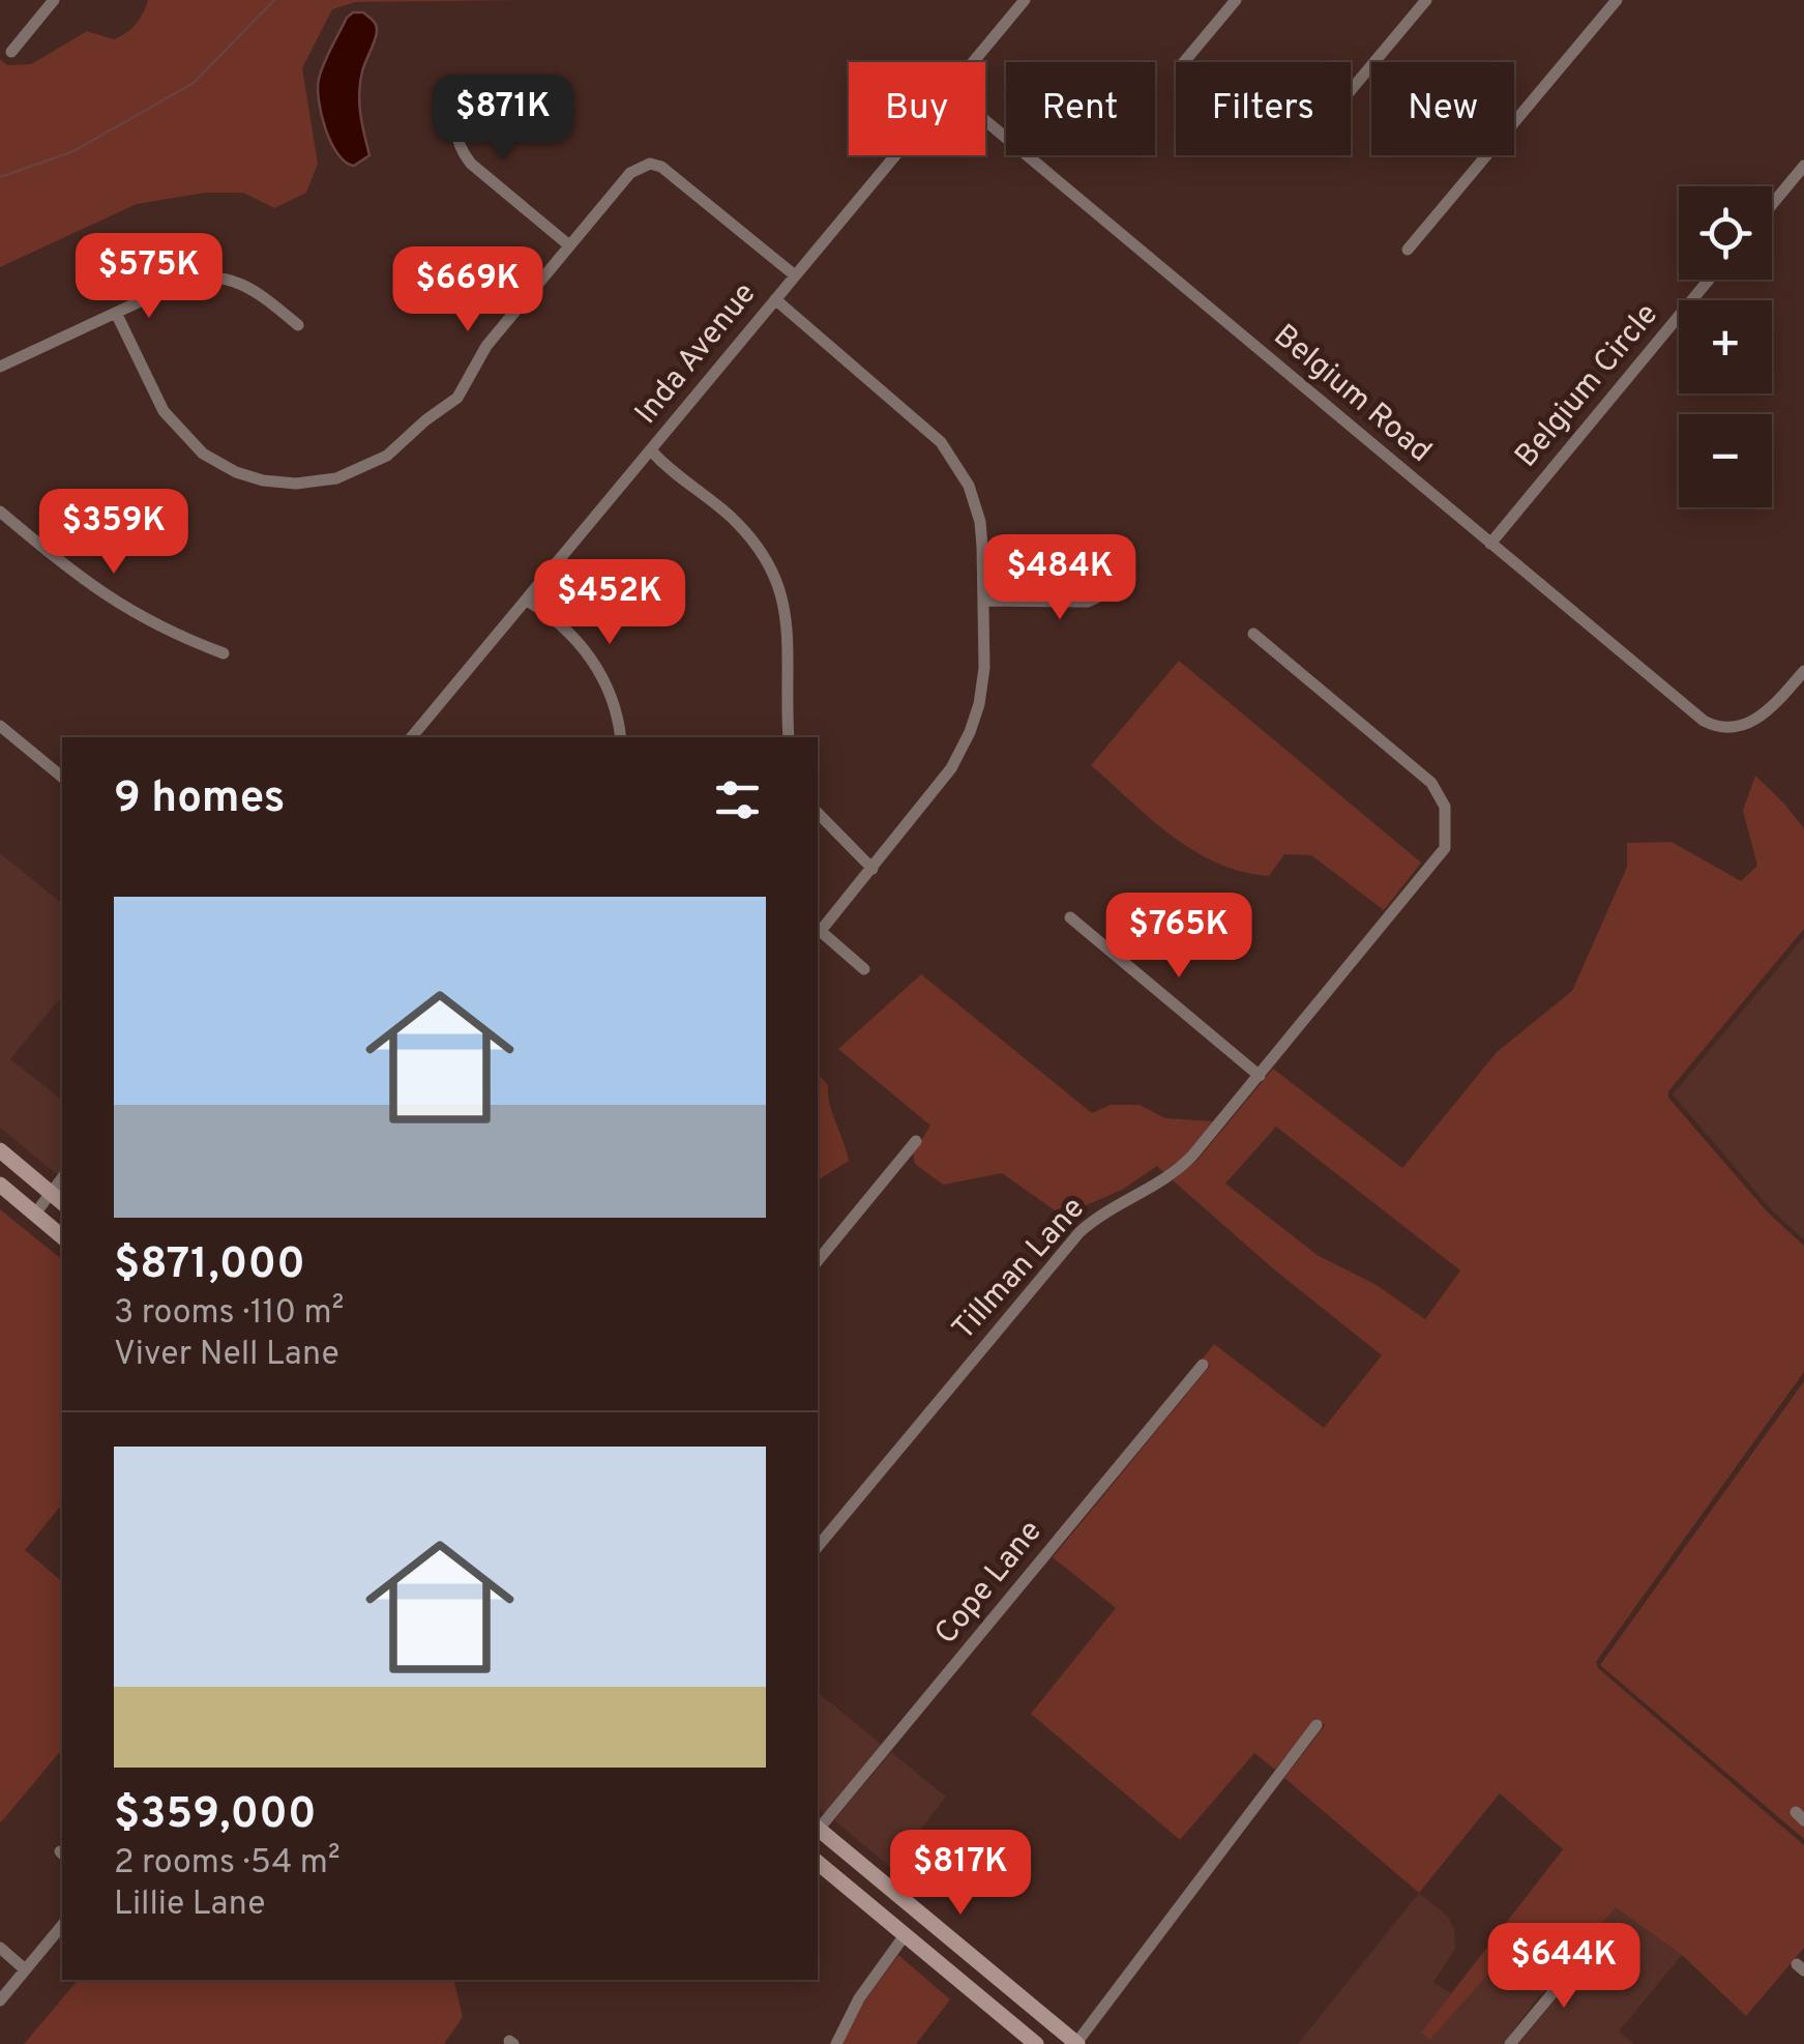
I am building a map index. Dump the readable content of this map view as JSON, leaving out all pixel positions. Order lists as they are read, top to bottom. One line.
{"streets":{"street":["Inda Avenue","Belgium Circle","Belgium Road","Tillman Lane","Cope Lane"]},"crossings":[["Belgium Circle","Belgium Road"]],"page":{"chip":["Buy","Rent","Filters","New"],"price":["$871K","$575K","$669K","$359K","$484K","$452K","$765K","$817K","$644K"],"map_buttons":["+","−"],"heading":"9 homes","list":[{"name":"$871,000","note":"3 rooms · 110 m² · Viver Nell Lane"},{"name":"$359,000","note":"2 rooms · 54 m² · Lillie Lane"}]}}
